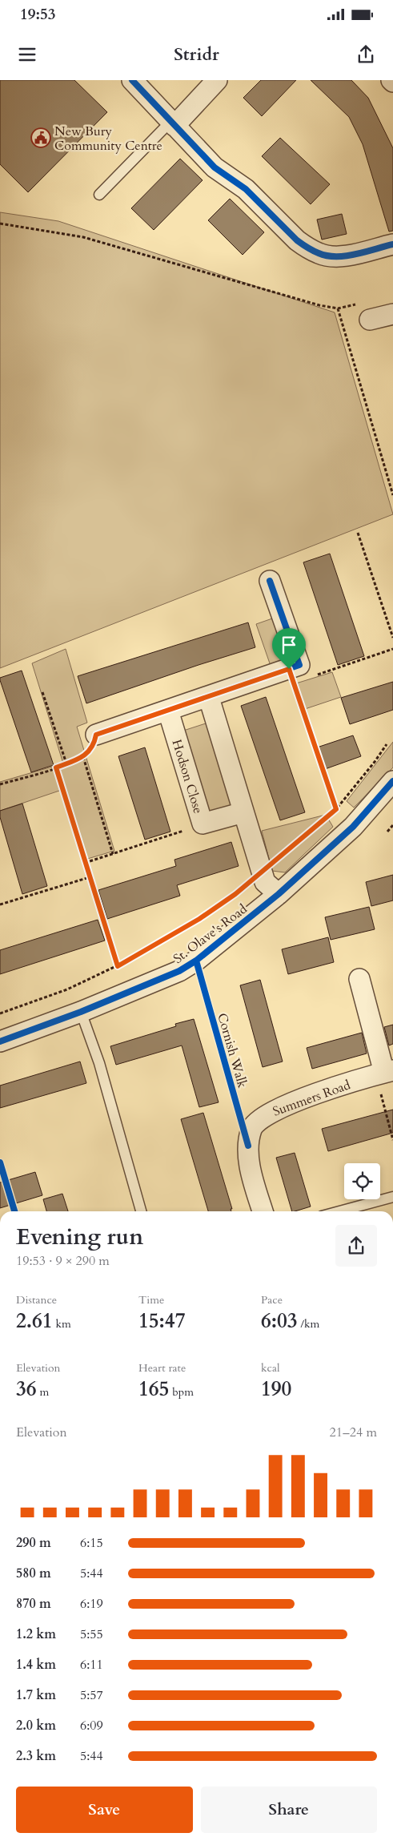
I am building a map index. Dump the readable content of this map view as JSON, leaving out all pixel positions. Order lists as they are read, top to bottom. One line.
{"streets":{"street":["Hodson Close","St. Olave's Road","Summers Road"],"cycle path":["Cornish Walk"]},"places":{"public building":["New Bury Community Centre"]},"page":{"status":"19:53","header":"Stridr","heading":["Evening run","19:53 · 9 × 290 m"],"stats":[["Distance","2.61 km"],["Time","15:47"],["Pace","6:03 /km"],["Elevation","36 m"],["Heart rate","165 bpm"],["kcal","190"]],"chart":["Elevation","21–24 m"],"list":[{"name":"290 m","note":"6:15"},{"name":"580 m","note":"5:44"},{"name":"870 m","note":"6:19"},{"name":"1.2 km","note":"5:55"},{"name":"1.4 km","note":"6:11"},{"name":"1.7 km","note":"5:57"},{"name":"2.0 km","note":"6:09"},{"name":"2.3 km","note":"5:44"}],"buttons":["Save","Share"]}}
